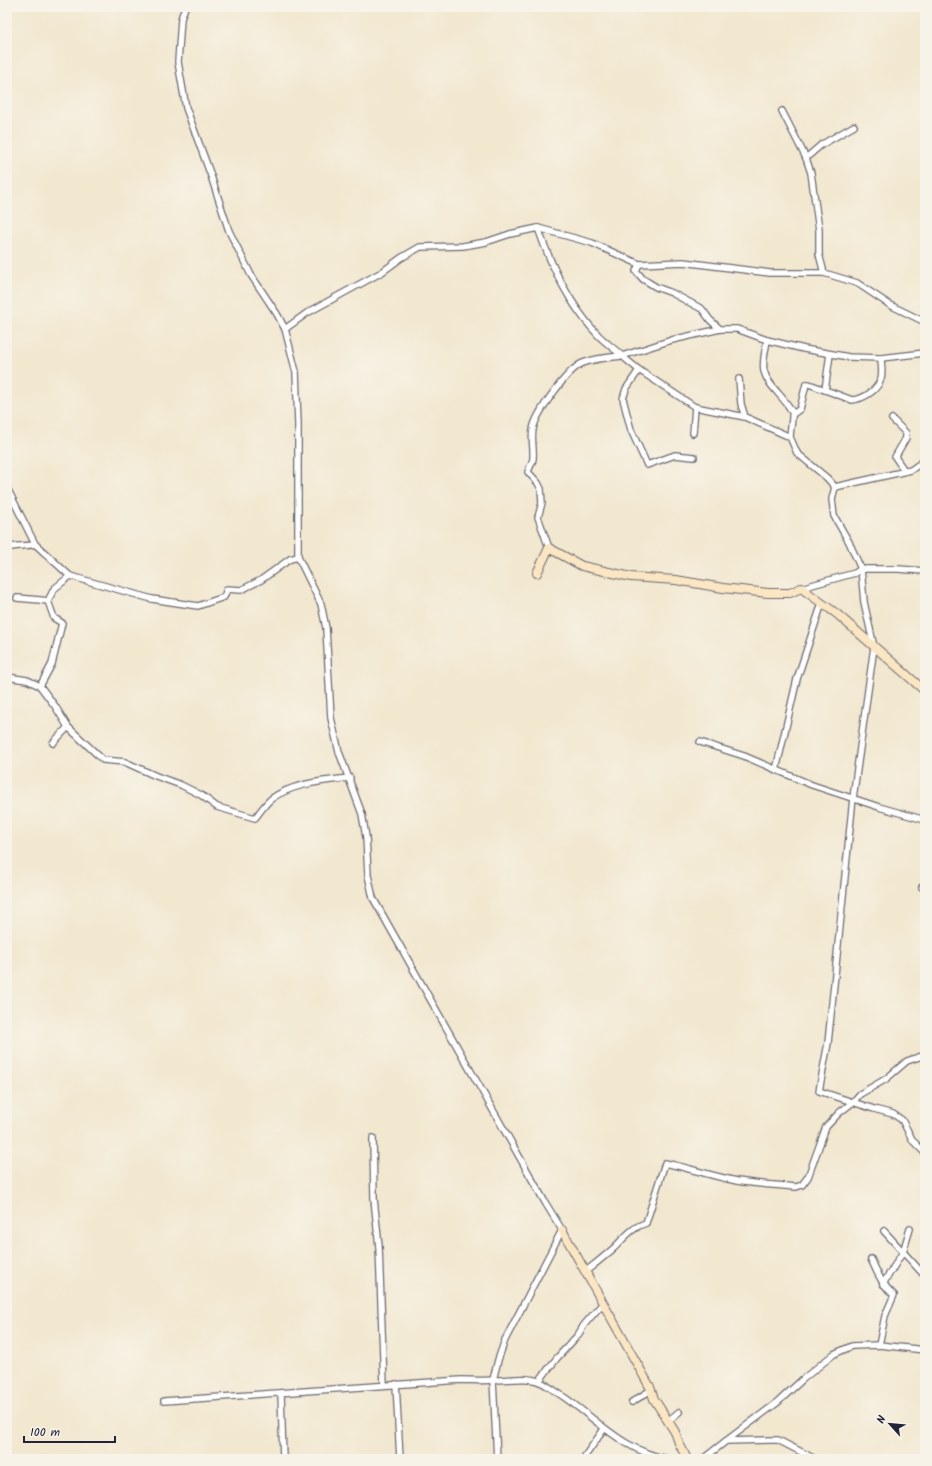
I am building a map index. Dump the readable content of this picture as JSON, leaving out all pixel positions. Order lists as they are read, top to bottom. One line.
{"scale_bar":"100 m","north":"top left"}
